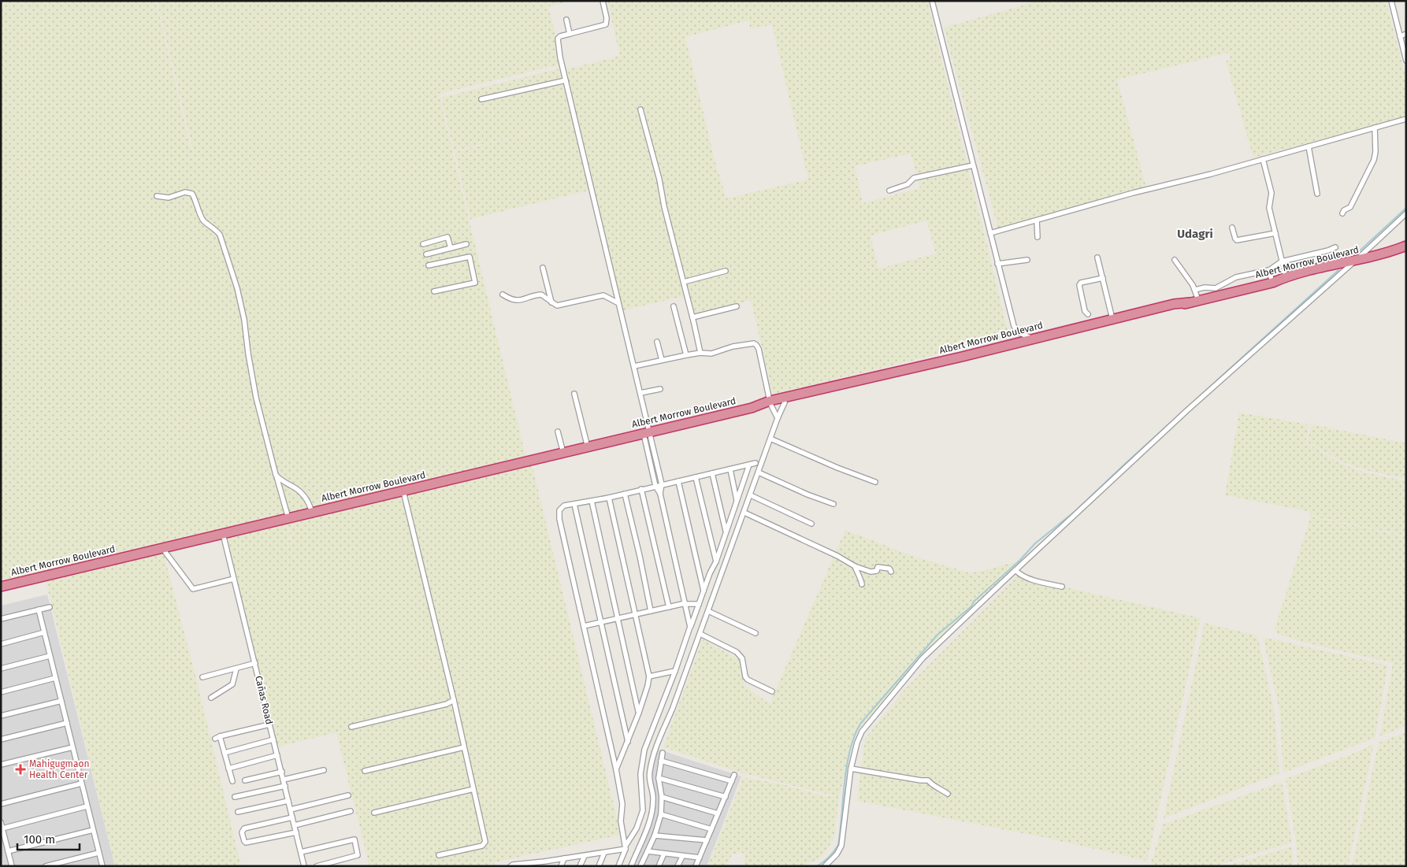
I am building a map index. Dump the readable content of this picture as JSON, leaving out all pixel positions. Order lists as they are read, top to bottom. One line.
{"streets":{"highway":["Albert Morrow Boulevard"],"street":["Cañas Road"]},"crossings":[["Albert Morrow Boulevard","Cañas Road"]],"districts":["Udagri"],"places":{"health":["Mahigugmaon Health Center"]},"scale_bar":"100 m"}
